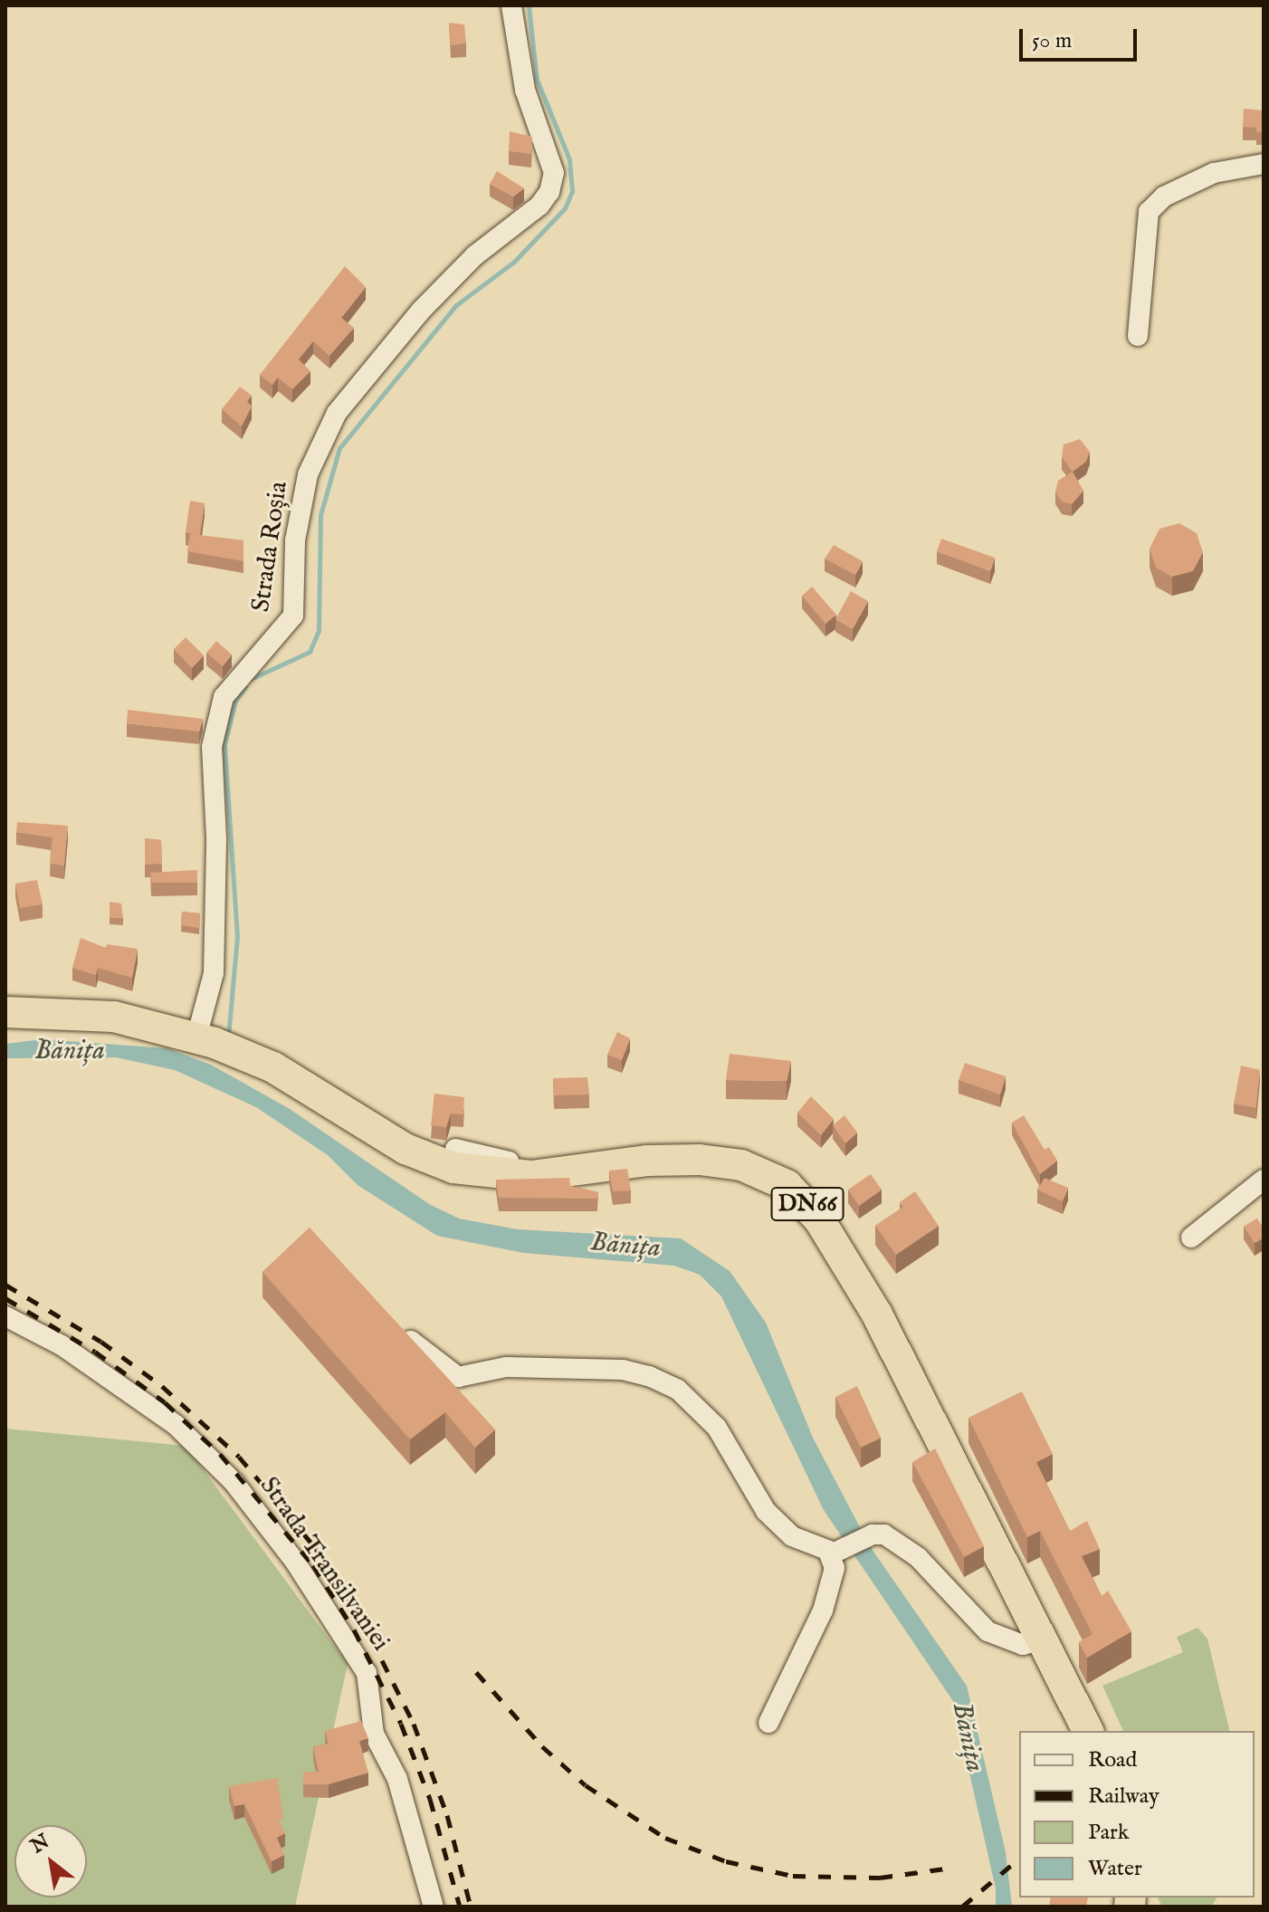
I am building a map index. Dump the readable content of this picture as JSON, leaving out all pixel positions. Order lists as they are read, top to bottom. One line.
{"streets":{"highway":["DN66"],"street":["Strada Roșia","Strada Transilvaniei"]},"crossings":[["Strada Roșia","DN66"]],"water":["Bănița"],"legend":["Road","Railway","Park","Water"],"scale_bar":"50 m","north":"top left"}
